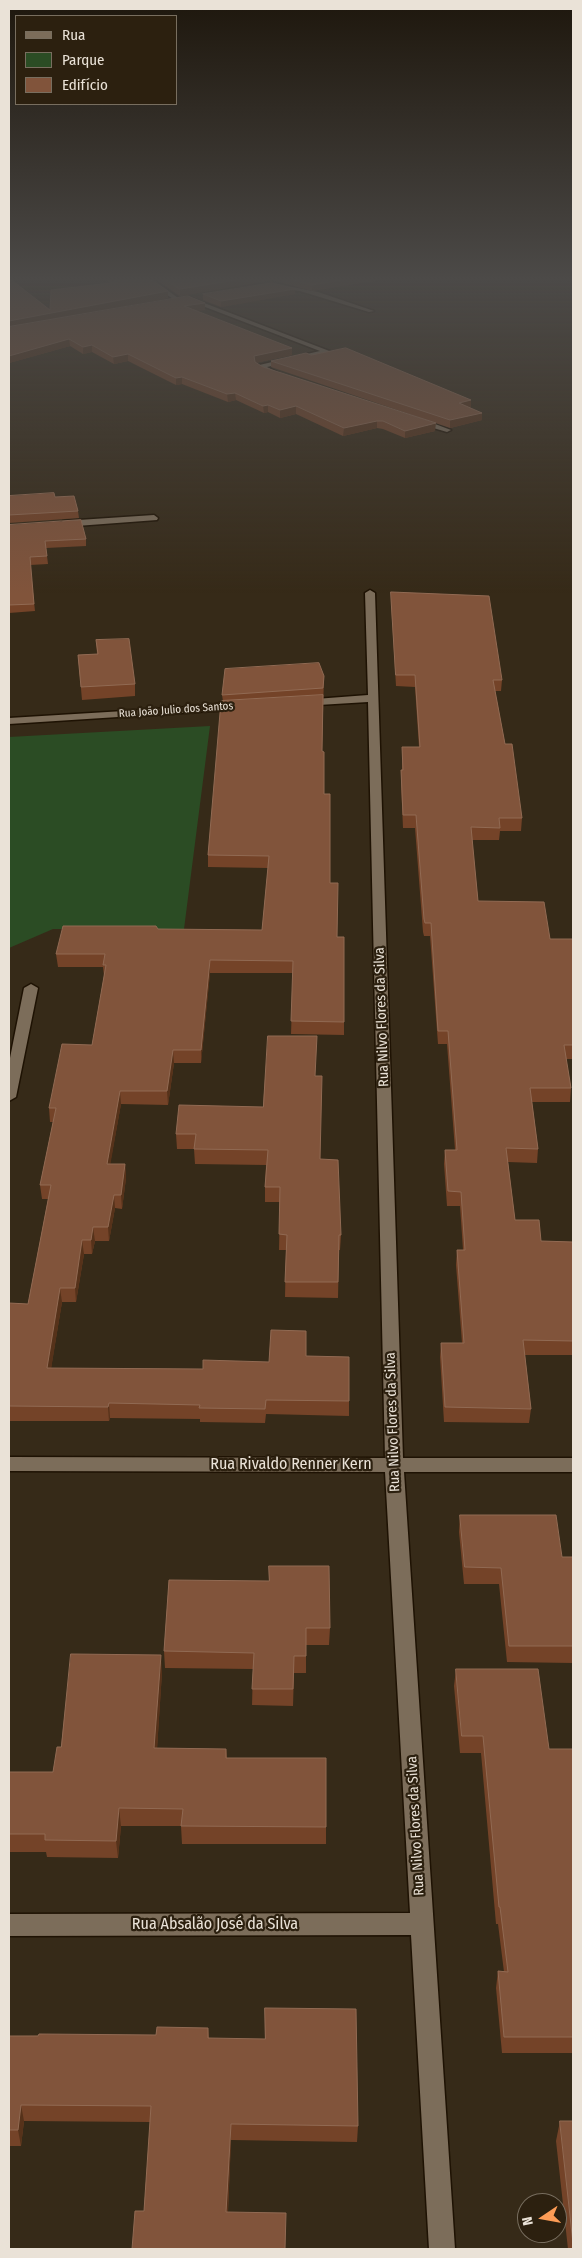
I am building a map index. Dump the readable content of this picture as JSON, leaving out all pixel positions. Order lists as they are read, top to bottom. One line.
{"streets":{"street":["Rua João Julio dos Santos","Rua Nilvo Flores da Silva","Rua Rivaldo Renner Kern","Rua Absalão José da Silva"]},"crossings":[["Rua Nilvo Flores da Silva","Rua Rivaldo Renner Kern"],["Rua Nilvo Flores da Silva","Rua Absalão José da Silva"]],"legend":["Rua","Parque","Edifício"],"north":"left"}
